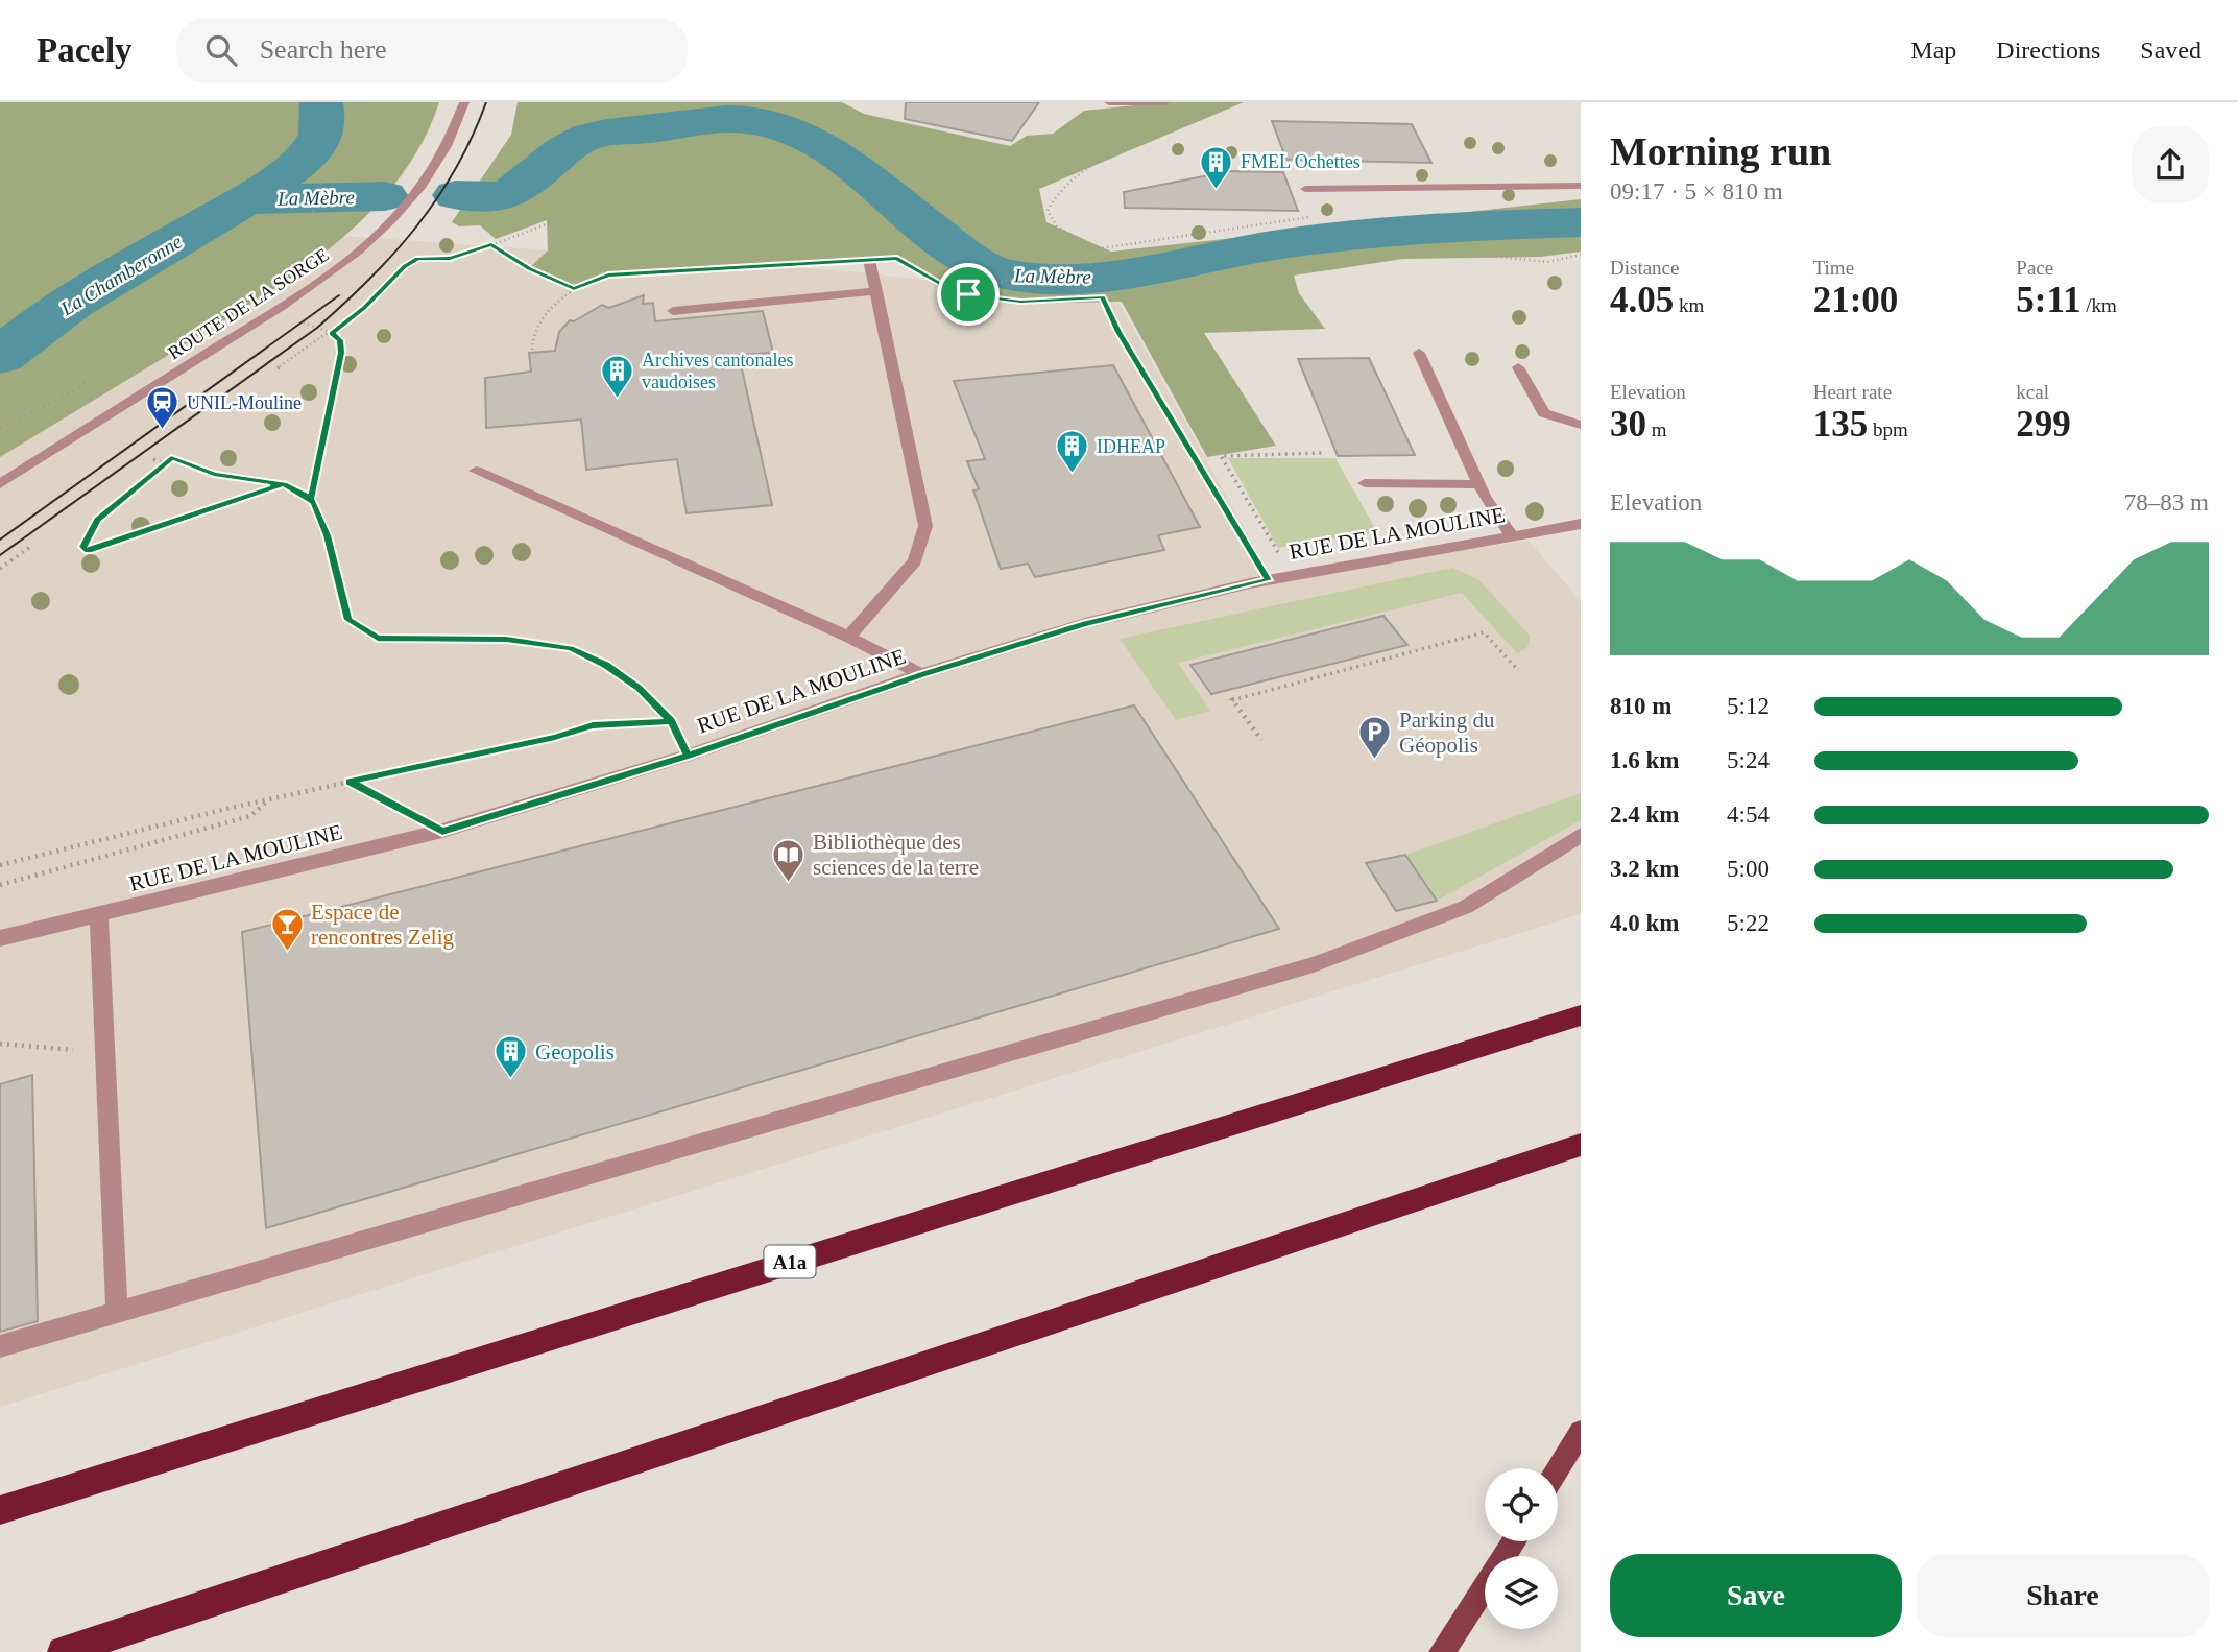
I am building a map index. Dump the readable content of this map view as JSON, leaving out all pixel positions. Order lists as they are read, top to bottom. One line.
{"streets":{"highway":["A1a"],"street":["ROUTE DE LA SORGE","RUE DE LA MOULINE"]},"water":["La Mèbre","La Chamberonne"],"places":{"building":["FMEL Ochettes","Archives cantonales vaudoises","IDHEAP","Geopolis"],"station":["UNIL-Mouline"],"parking":["Parking du Géopolis"],"library":["Bibliothèque des sciences de la terre"],"bar":["Espace de rencontres Zelig"]},"page":{"header":"Pacely","search":"Search here","nav":["Map","Directions","Saved"],"heading":["Morning run","09:17 · 5 × 810 m"],"stats":[["Distance","4.05 km"],["Time","21:00"],["Pace","5:11 /km"],["Elevation","30 m"],["Heart rate","135 bpm"],["kcal","299"]],"chart":["Elevation","78–83 m"],"list":[{"name":"810 m","note":"5:12"},{"name":"1.6 km","note":"5:24"},{"name":"2.4 km","note":"4:54"},{"name":"3.2 km","note":"5:00"},{"name":"4.0 km","note":"5:22"}],"buttons":["Save","Share"]}}
